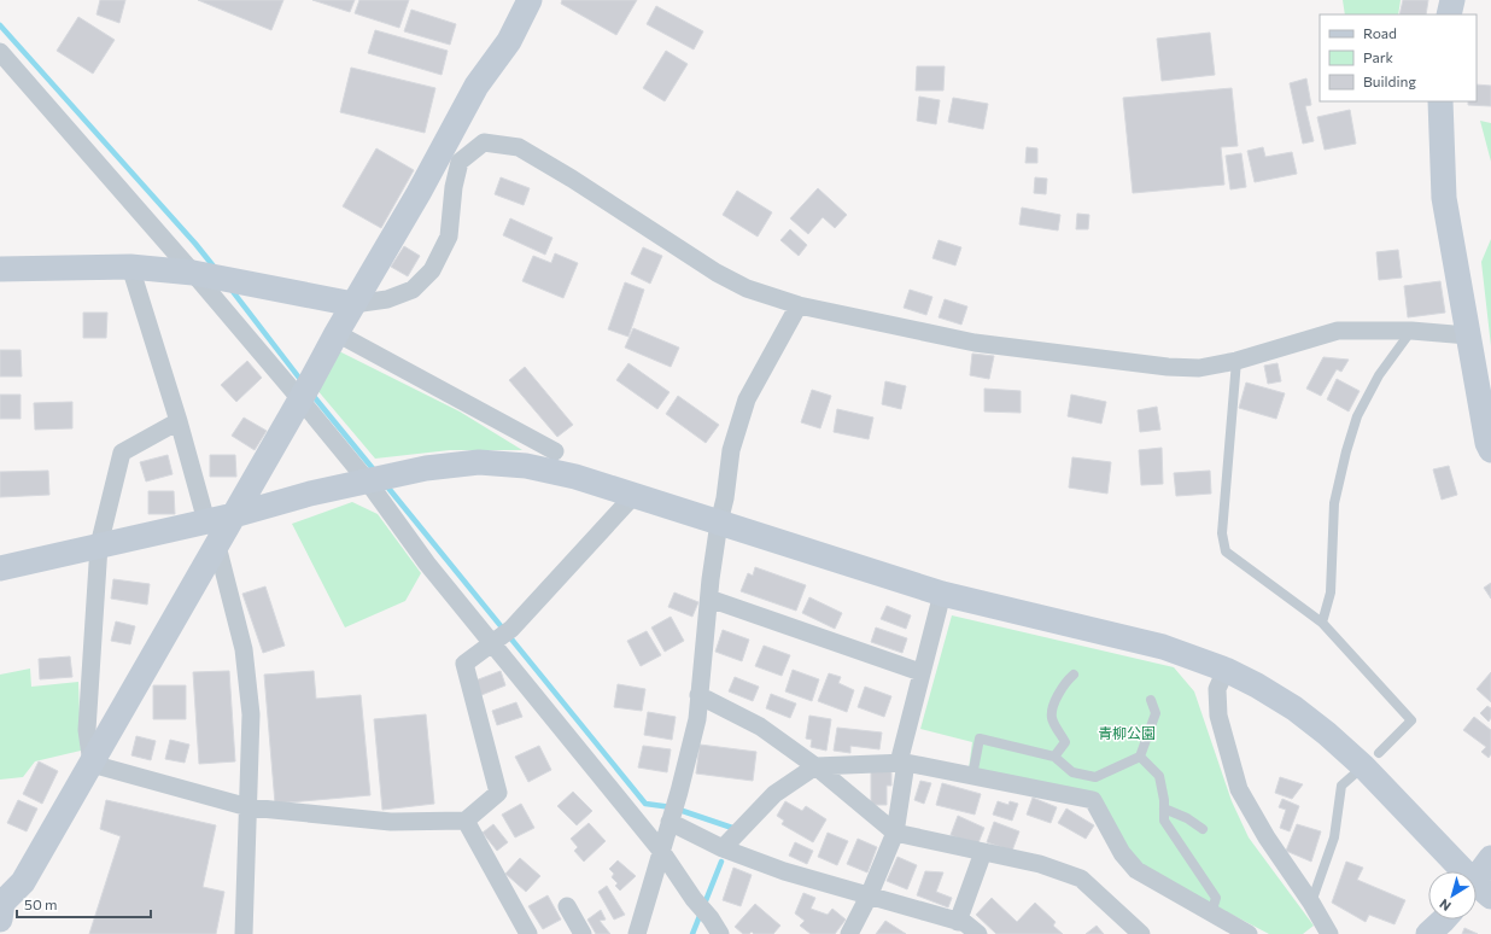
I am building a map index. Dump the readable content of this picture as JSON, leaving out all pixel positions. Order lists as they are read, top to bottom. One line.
{"parks":["青柳公園"],"legend":["Road","Park","Building"],"scale_bar":"50 m","north":"bottom left"}
